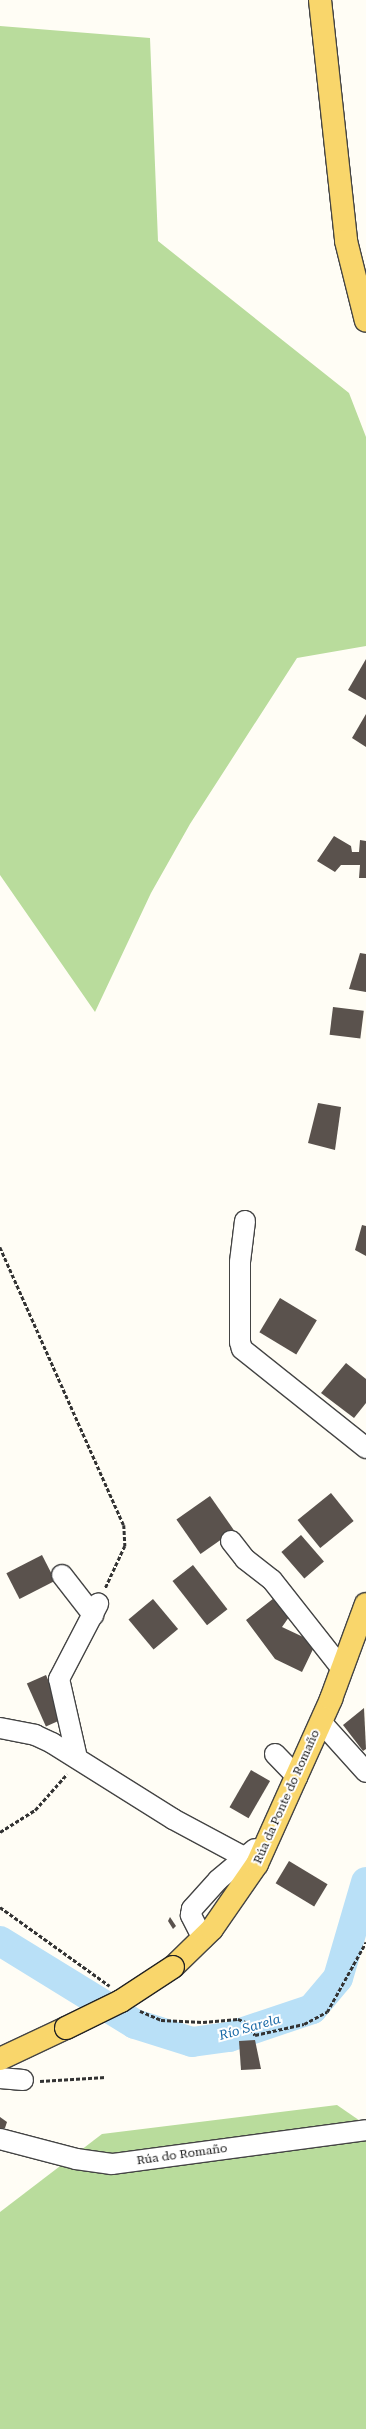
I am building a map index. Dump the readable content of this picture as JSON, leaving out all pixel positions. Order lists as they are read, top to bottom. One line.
{"streets":{"main road":["Rúa da Ponte do Romaño"],"street":["Rúa do Romaño"]},"water":["Río Sarela"]}
